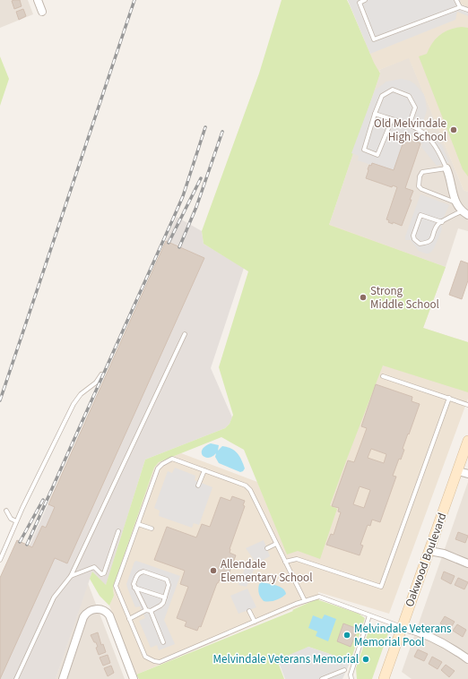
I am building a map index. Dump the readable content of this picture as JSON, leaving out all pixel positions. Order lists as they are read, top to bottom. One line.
{"streets":{"main road":["Oakwood Boulevard"]},"places":["Old Melvindale High School","Strong Middle School","Allendale Elementary School","Melvindale Veterans Memorial Pool","Melvindale Veterans Memorial"]}
